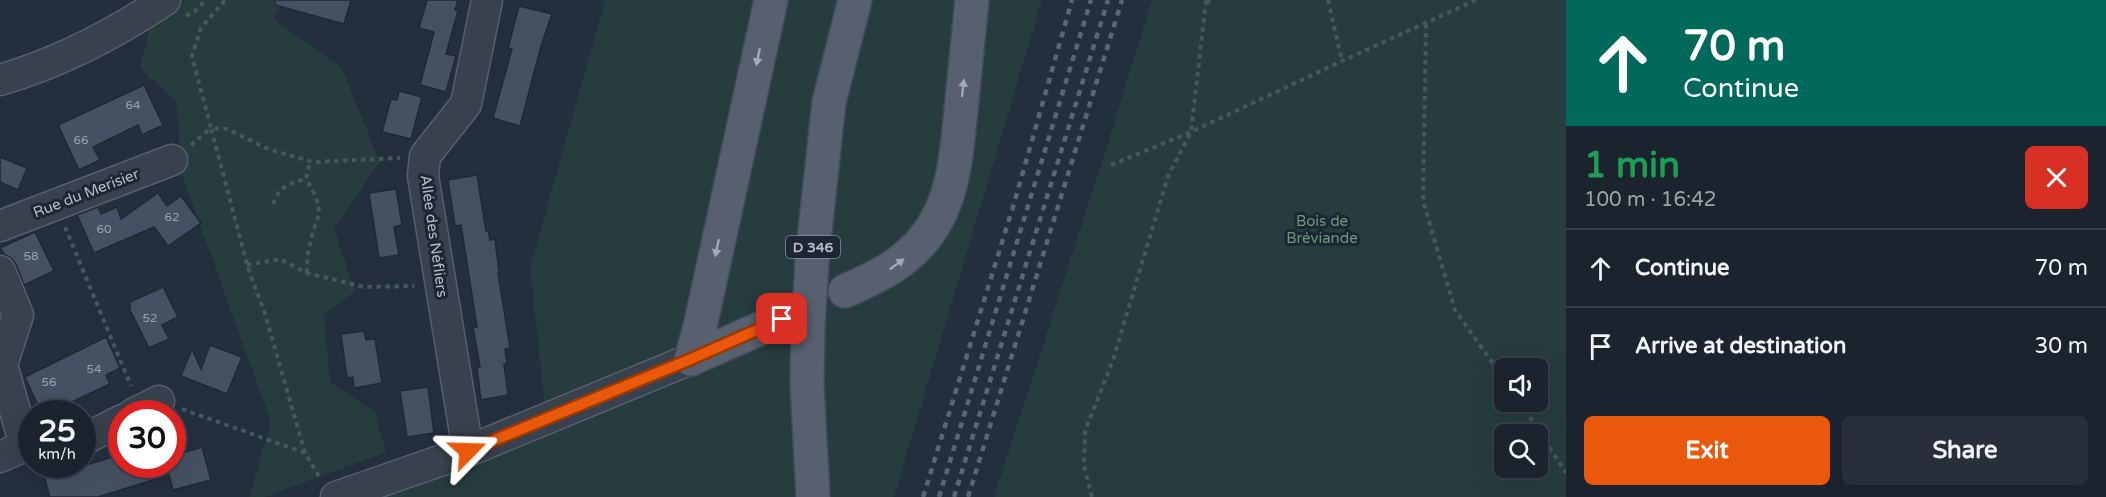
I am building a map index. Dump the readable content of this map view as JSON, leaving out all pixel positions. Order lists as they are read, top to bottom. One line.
{"streets":{"main road":["D 346"],"street":["Rue du Merisier","Allée des Néfliers"]},"parks":["Bois de Bréviande"],"house_numbers":["64","66","62","60","58","52","54","56"],"page":{"turn":["70 m","Continue"],"heading":["1 min","100 m · 16:42"],"list":[{"name":"Continue","value":"70 m"},{"name":"Arrive at destination","value":"30 m"}],"speed":"25 km/h","limit":"30","buttons":["Exit","Share"]}}
